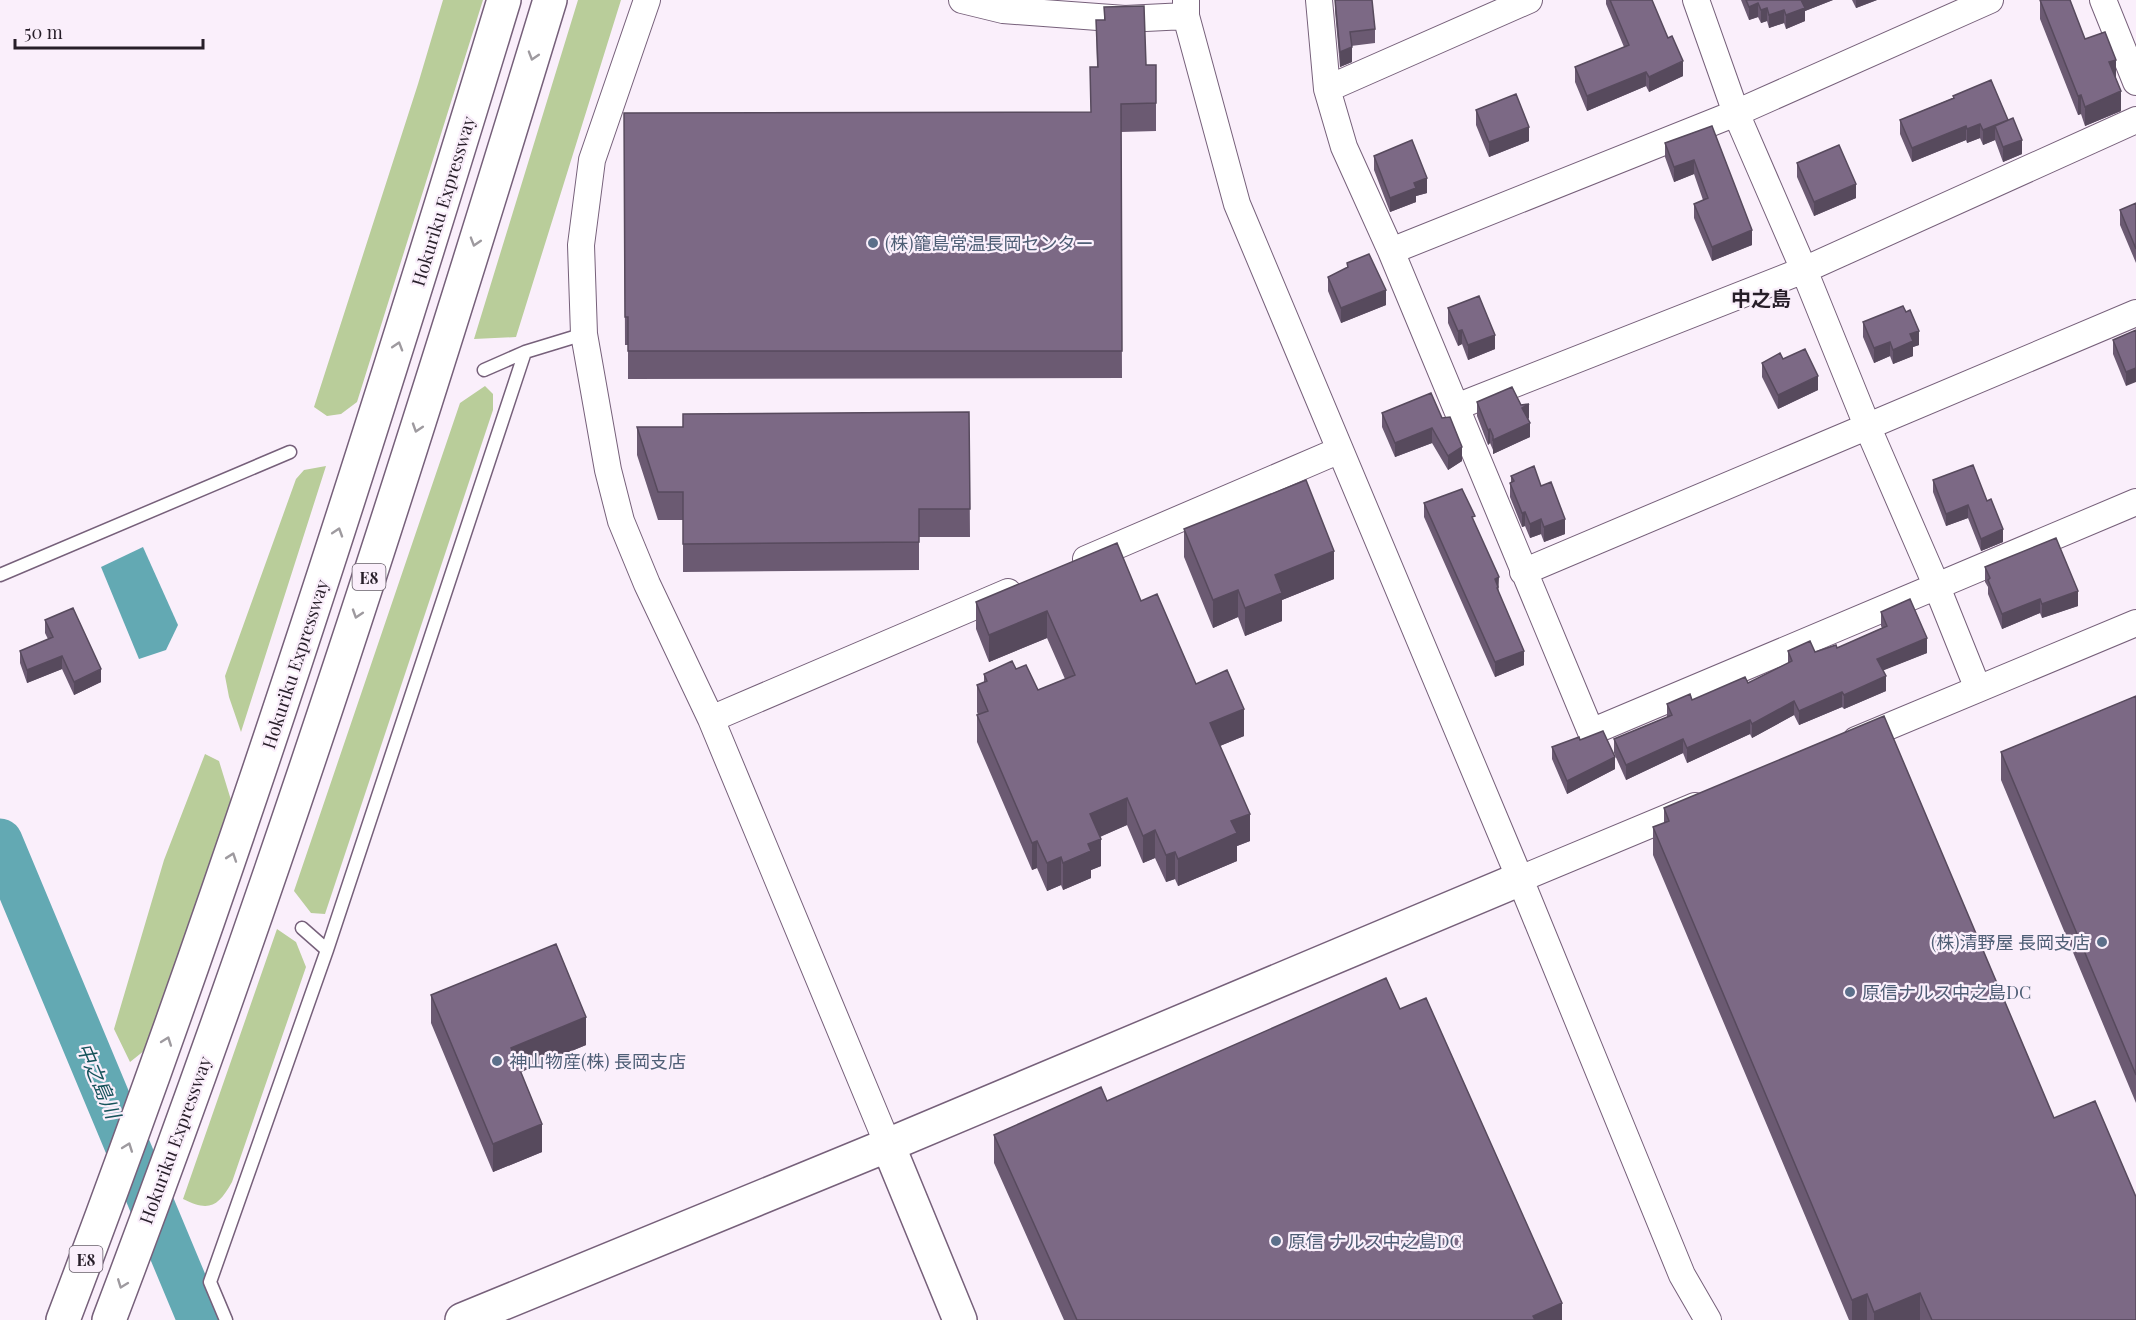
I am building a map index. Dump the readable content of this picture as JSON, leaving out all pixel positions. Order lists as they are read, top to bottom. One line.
{"streets":{"main road":["Hokuriku Expressway","E8"]},"districts":["中之島"],"water":["中之島川"],"places":["(株)籠島常温長岡センター","(株)清野屋 長岡支店","原信ナルス中之島DC","神山物産(株) 長岡支店","原信 ナルス中之島DC"],"scale_bar":"50 m"}
